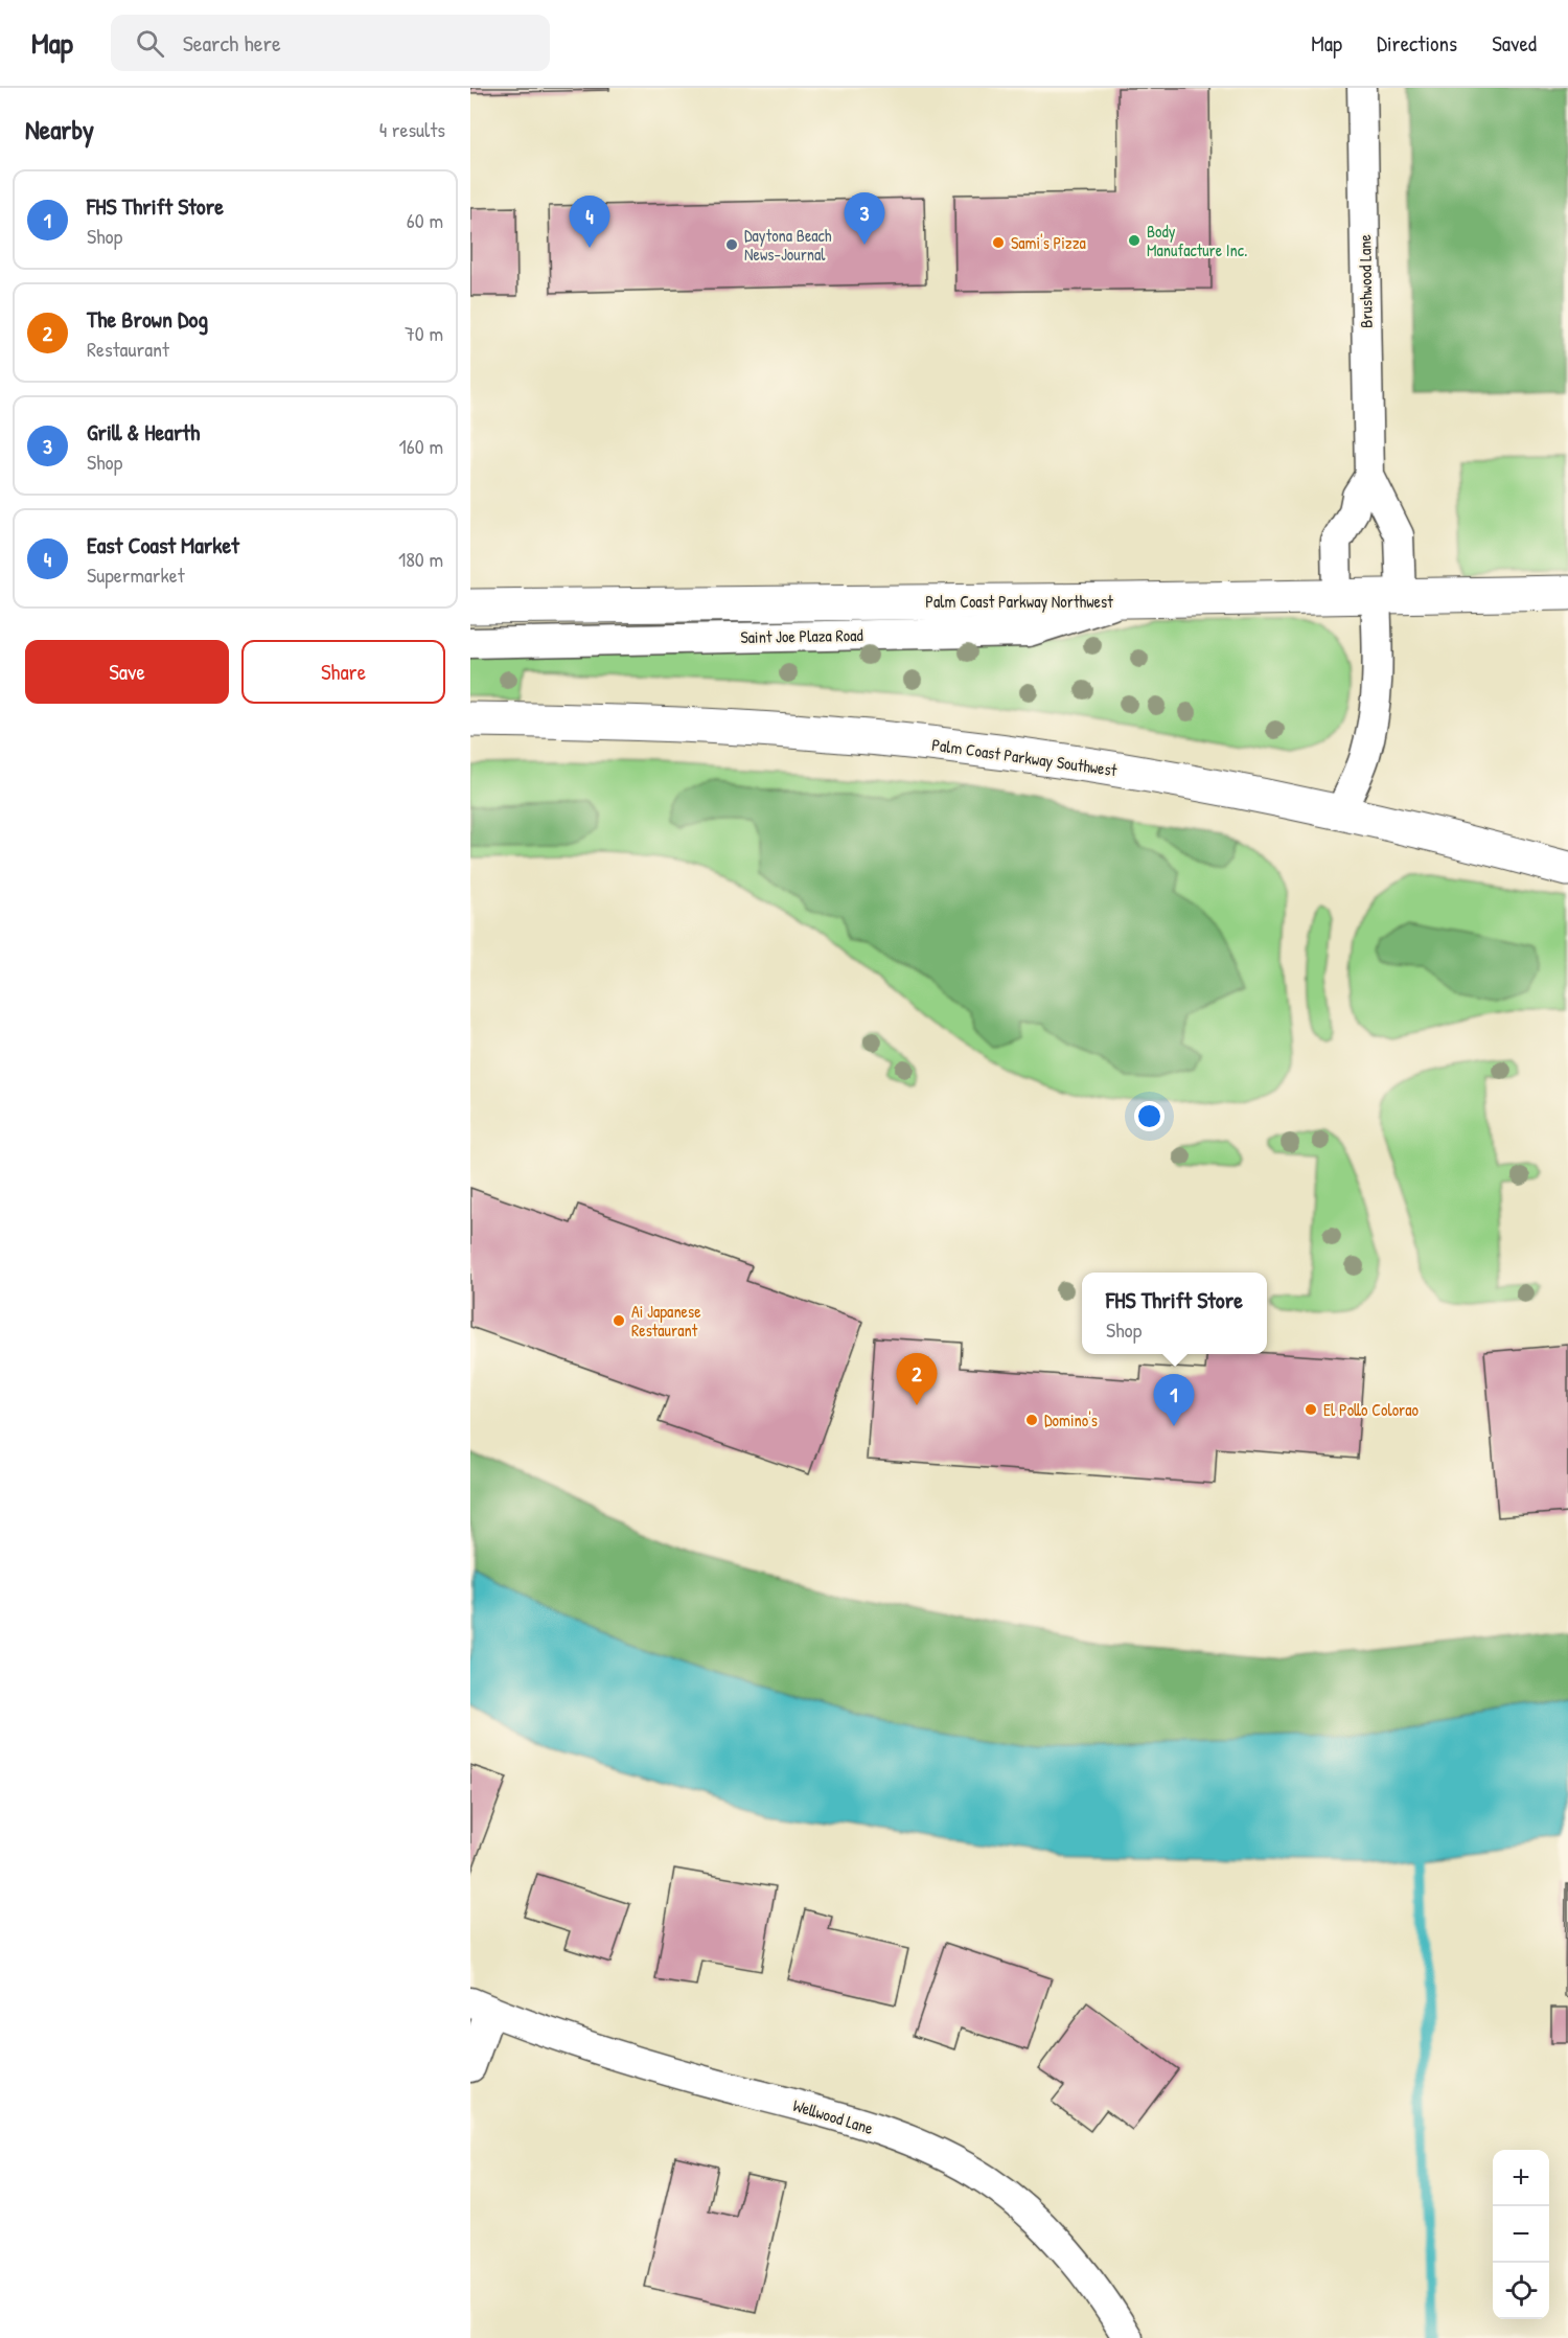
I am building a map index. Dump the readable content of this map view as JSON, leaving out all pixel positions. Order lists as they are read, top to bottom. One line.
{"streets":{"main road":["Palm Coast Parkway Northwest","Palm Coast Parkway Southwest"],"street":["Brushwood Lane","Saint Joe Plaza Road","Wellwood Lane"]},"crossings":[["Brushwood Lane","Palm Coast Parkway Northwest"],["Brushwood Lane","Palm Coast Parkway Southwest"],["Palm Coast Parkway Northwest","Saint Joe Plaza Road"]],"places":["Body Manufacture Inc.","Sami's Pizza","Daytona Beach News-Journal","Ai Japanese Restaurant","El Pollo Colorao","Domino's"],"page":{"header":"Map","search":"Search here","nav":["Map","Directions","Saved"],"heading":["Nearby","4 results"],"list":[{"mark":"1","name":"FHS Thrift Store","note":"Shop","value":"60 m"},{"mark":"2","name":"The Brown Dog","note":"Restaurant","value":"70 m"},{"mark":"3","name":"Grill & Hearth","note":"Shop","value":"160 m"},{"mark":"4","name":"East Coast Market","note":"Supermarket","value":"180 m"}],"pins":["3","4","2","1"],"buttons":["Save","Share"],"popup":["FHS Thrift Store","Shop"],"map_buttons":["+","−"]}}
